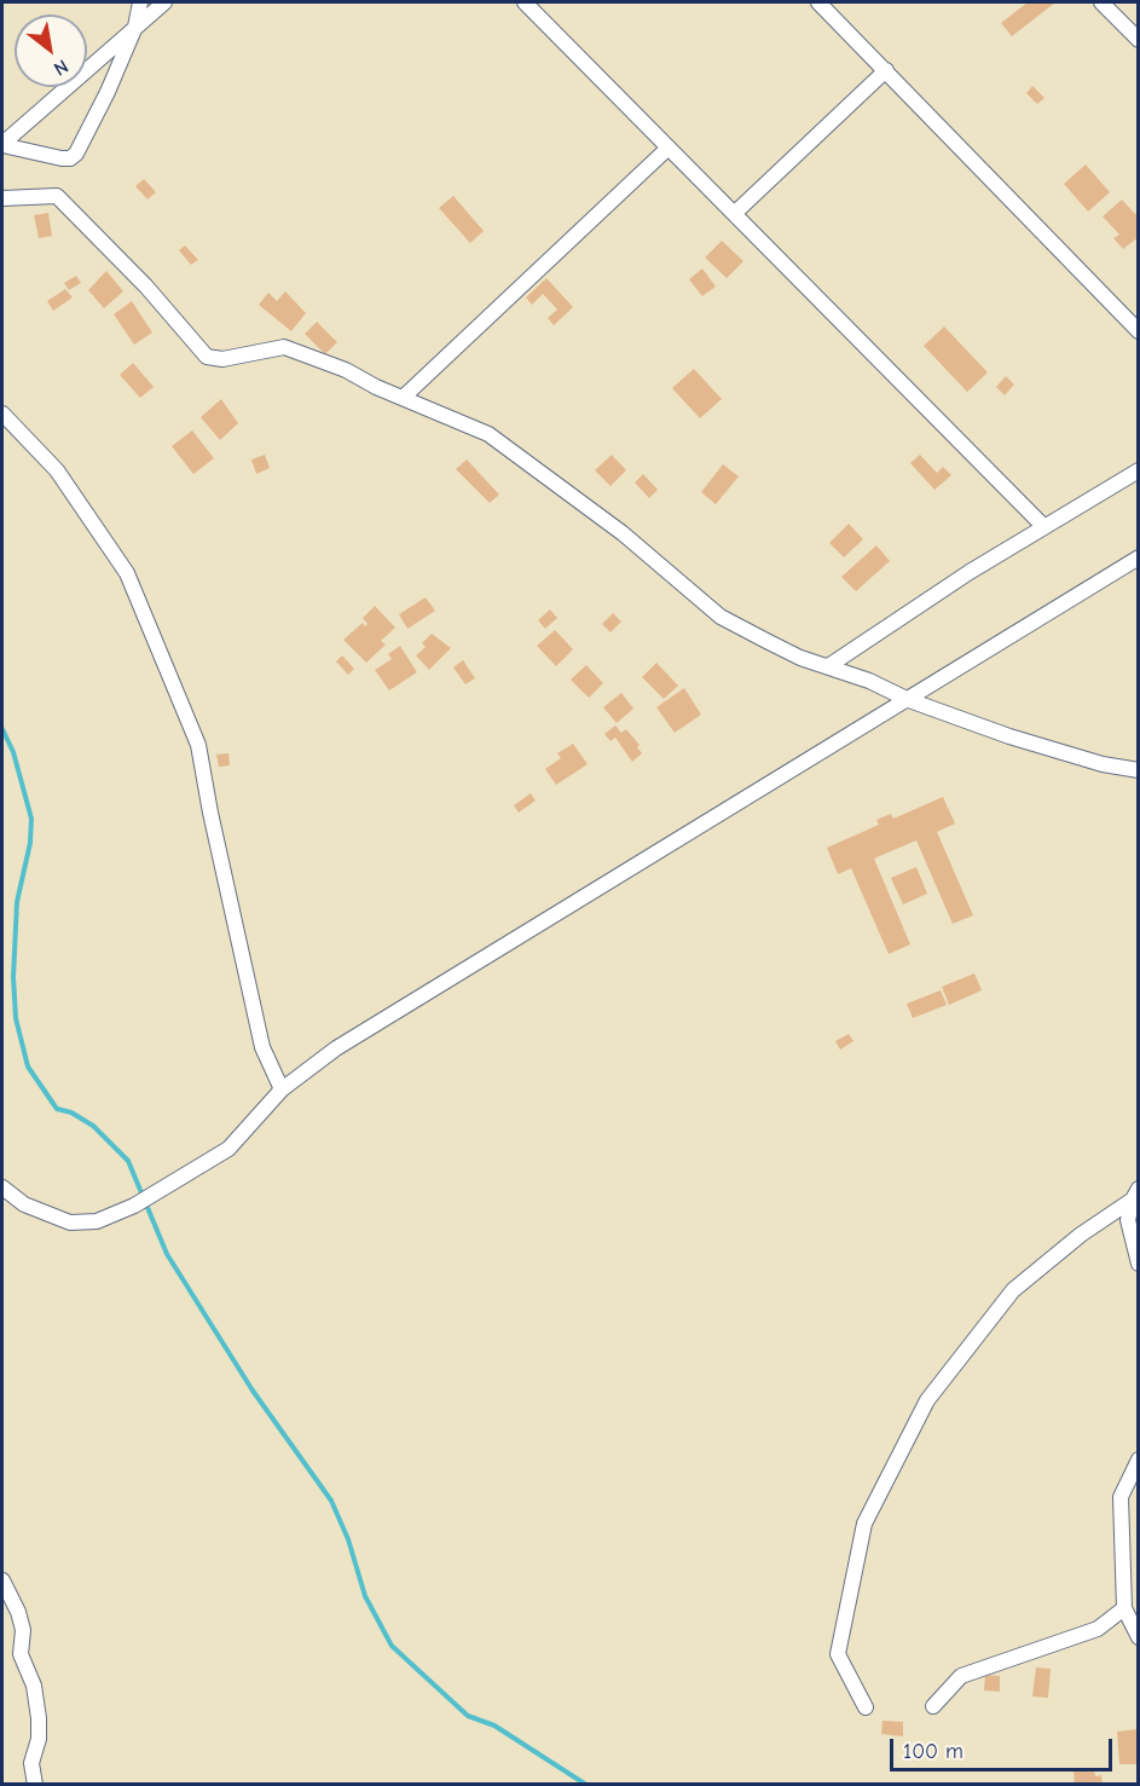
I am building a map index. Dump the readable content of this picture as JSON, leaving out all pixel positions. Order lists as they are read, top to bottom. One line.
{"scale_bar":"100 m","north":"bottom right"}
